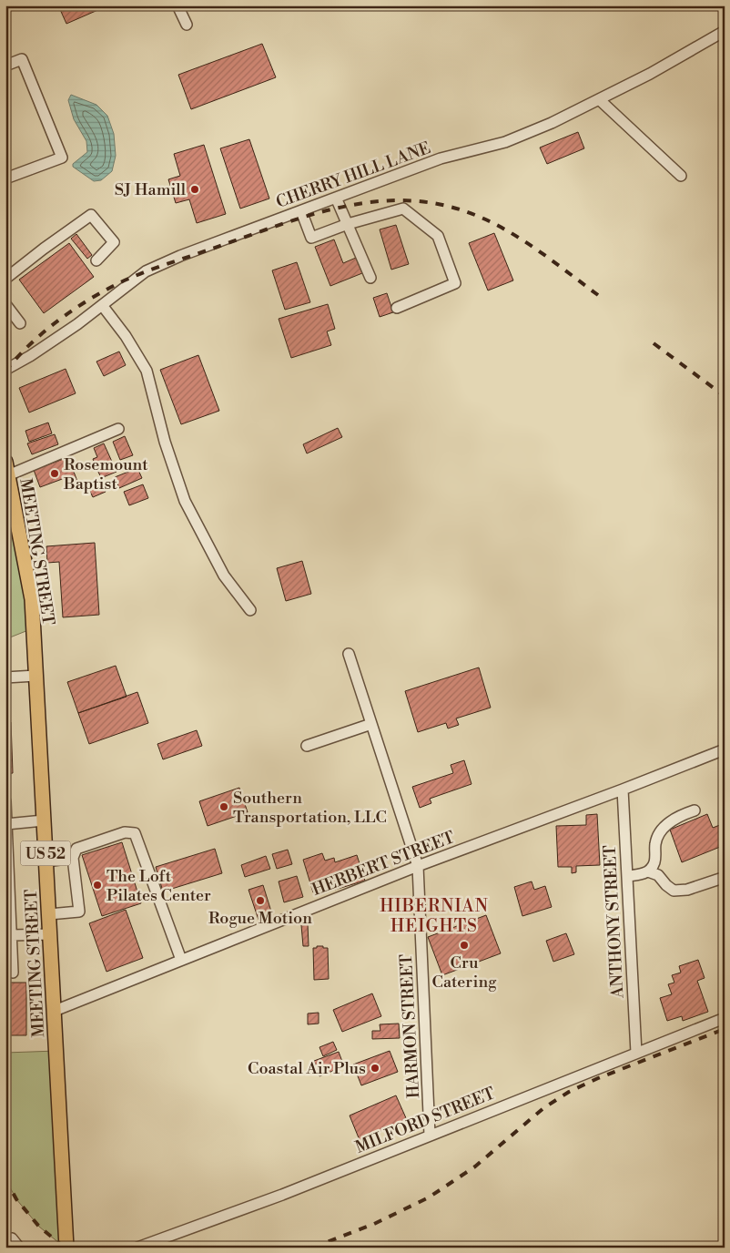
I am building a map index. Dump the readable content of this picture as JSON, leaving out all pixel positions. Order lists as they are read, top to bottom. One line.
{"streets":{"main road":["MEETING STREET","US 52"],"street":["CHERRY HILL LANE","HERBERT STREET","ANTHONY STREET","HARMON STREET","MILFORD STREET"]},"crossings":[["MEETING STREET","HERBERT STREET"],["HERBERT STREET","ANTHONY STREET"],["HERBERT STREET","HARMON STREET"],["ANTHONY STREET","MILFORD STREET"],["HARMON STREET","MILFORD STREET"]],"districts":["HIBERNIAN HEIGHTS"],"places":["SJ Hamill","Rosemount Baptist","Southern Transportation, LLC","The Loft Pilates Center","Rogue Motion","Cru Catering","Coastal Air Plus"]}
